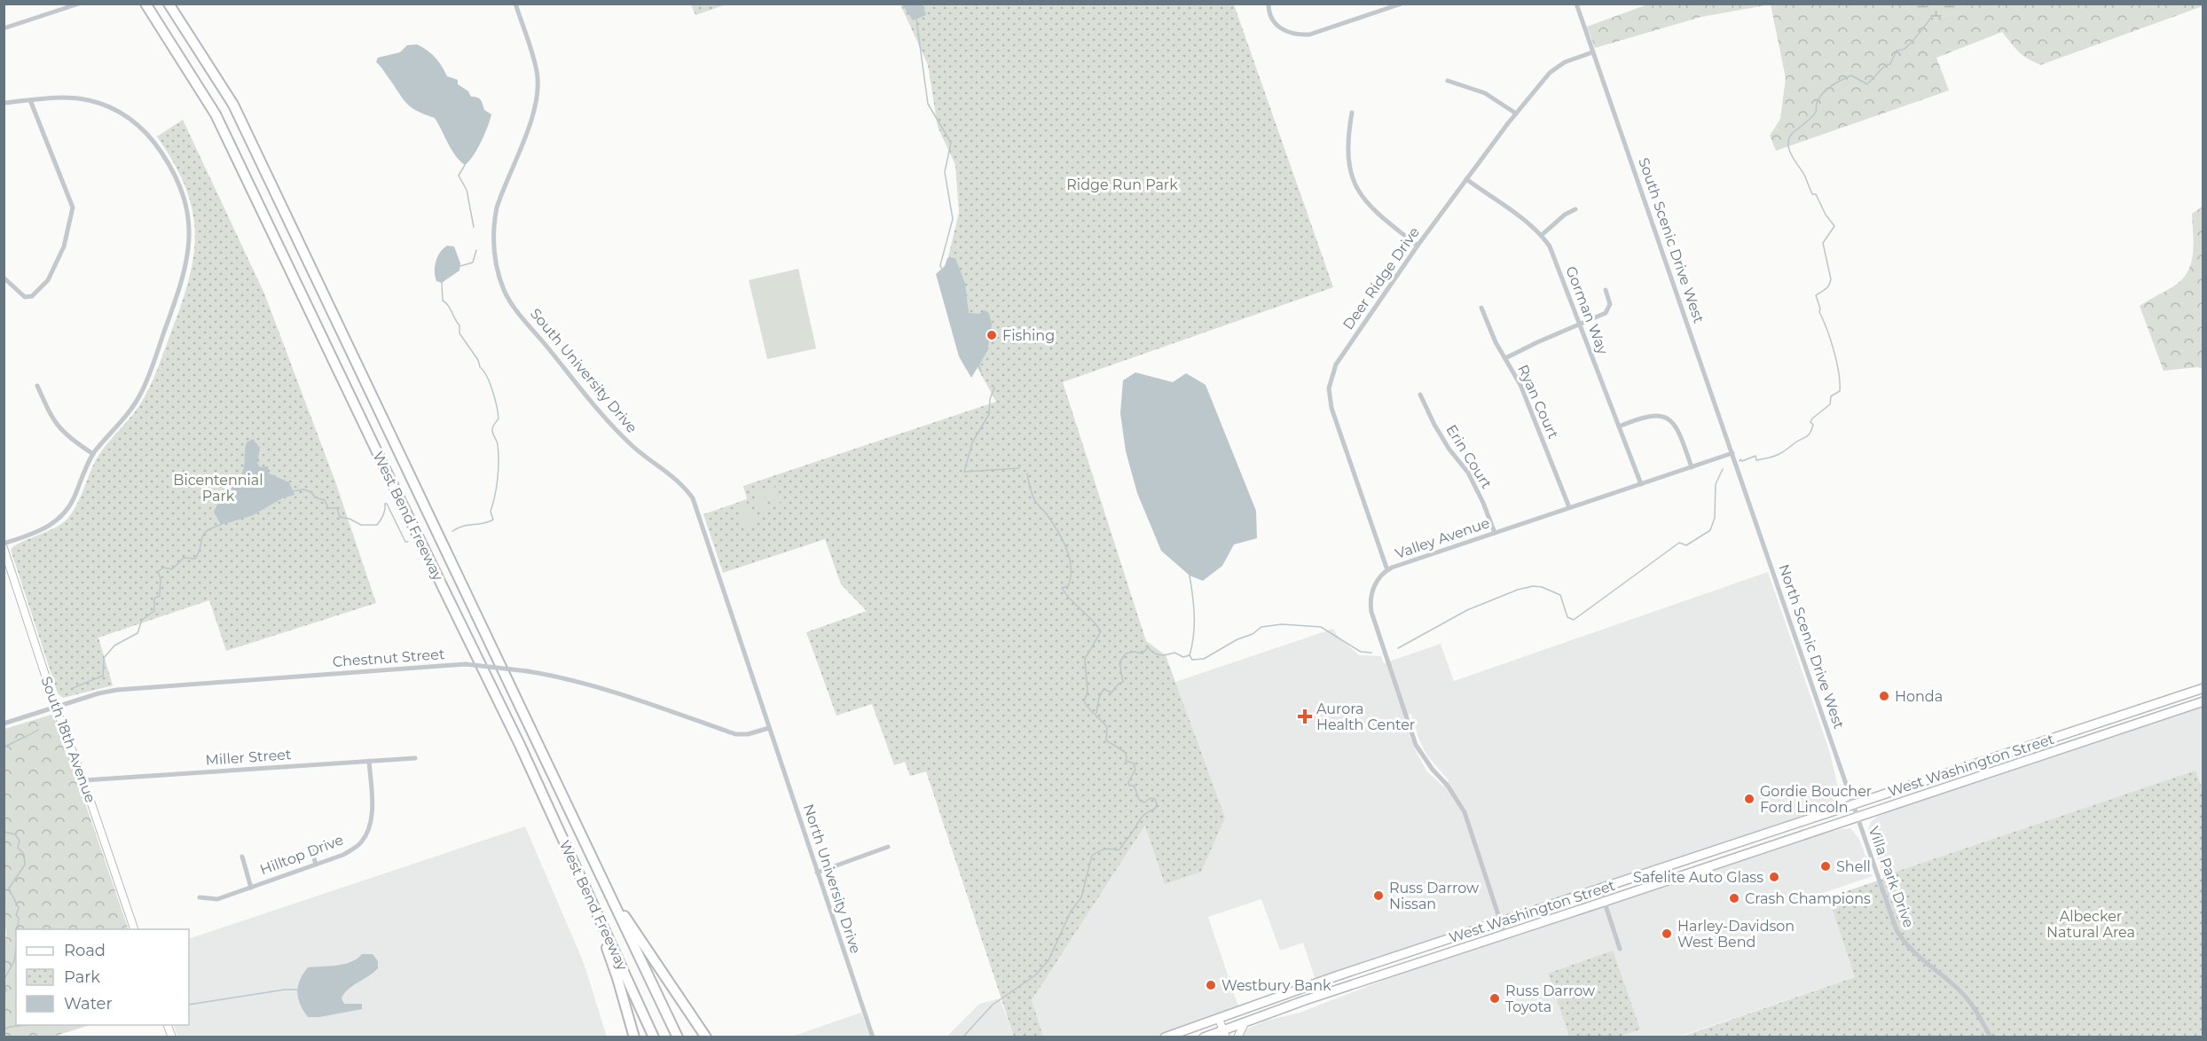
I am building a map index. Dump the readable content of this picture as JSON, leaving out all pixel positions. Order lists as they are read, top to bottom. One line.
{"streets":{"highway":["West Bend Freeway"],"main road":["West Washington Street"],"street":["South Scenic Drive West","Deer Ridge Drive","Gorman Way","South University Drive","Ryan Court","Erin Court","Valley Avenue","North Scenic Drive West","Chestnut Street","South 18th Avenue","Miller Street","Hilltop Drive","Villa Park Drive","North University Drive"]},"crossings":[["South Scenic Drive West","Deer Ridge Drive"],["South Scenic Drive West","Valley Avenue"],["South Scenic Drive West","North Scenic Drive West"],["Deer Ridge Drive","Gorman Way"],["Deer Ridge Drive","Valley Avenue"],["Gorman Way","Valley Avenue"],["South University Drive","Chestnut Street"],["South University Drive","North University Drive"],["Ryan Court","Valley Avenue"],["Erin Court","Valley Avenue"],["Valley Avenue","West Washington Street"],["North Scenic Drive West","West Washington Street"],["North Scenic Drive West","Villa Park Drive"],["Chestnut Street","South 18th Avenue"],["Chestnut Street","North University Drive"],["South 18th Avenue","Miller Street"],["Miller Street","Hilltop Drive"],["West Washington Street","Villa Park Drive"]],"parks":["Ridge Run Park","Bicentennial Park","Albecker Natural Area"],"places":{"other":["Fishing","Honda","Gordie Boucher Ford Lincoln","Shell","Safelite Auto Glass","Russ Darrow Nissan","Crash Champions","Harley-Davidson West Bend","Westbury Bank","Russ Darrow Toyota"],"health":["Aurora Health Center"]},"legend":["Road","Park","Water"]}
